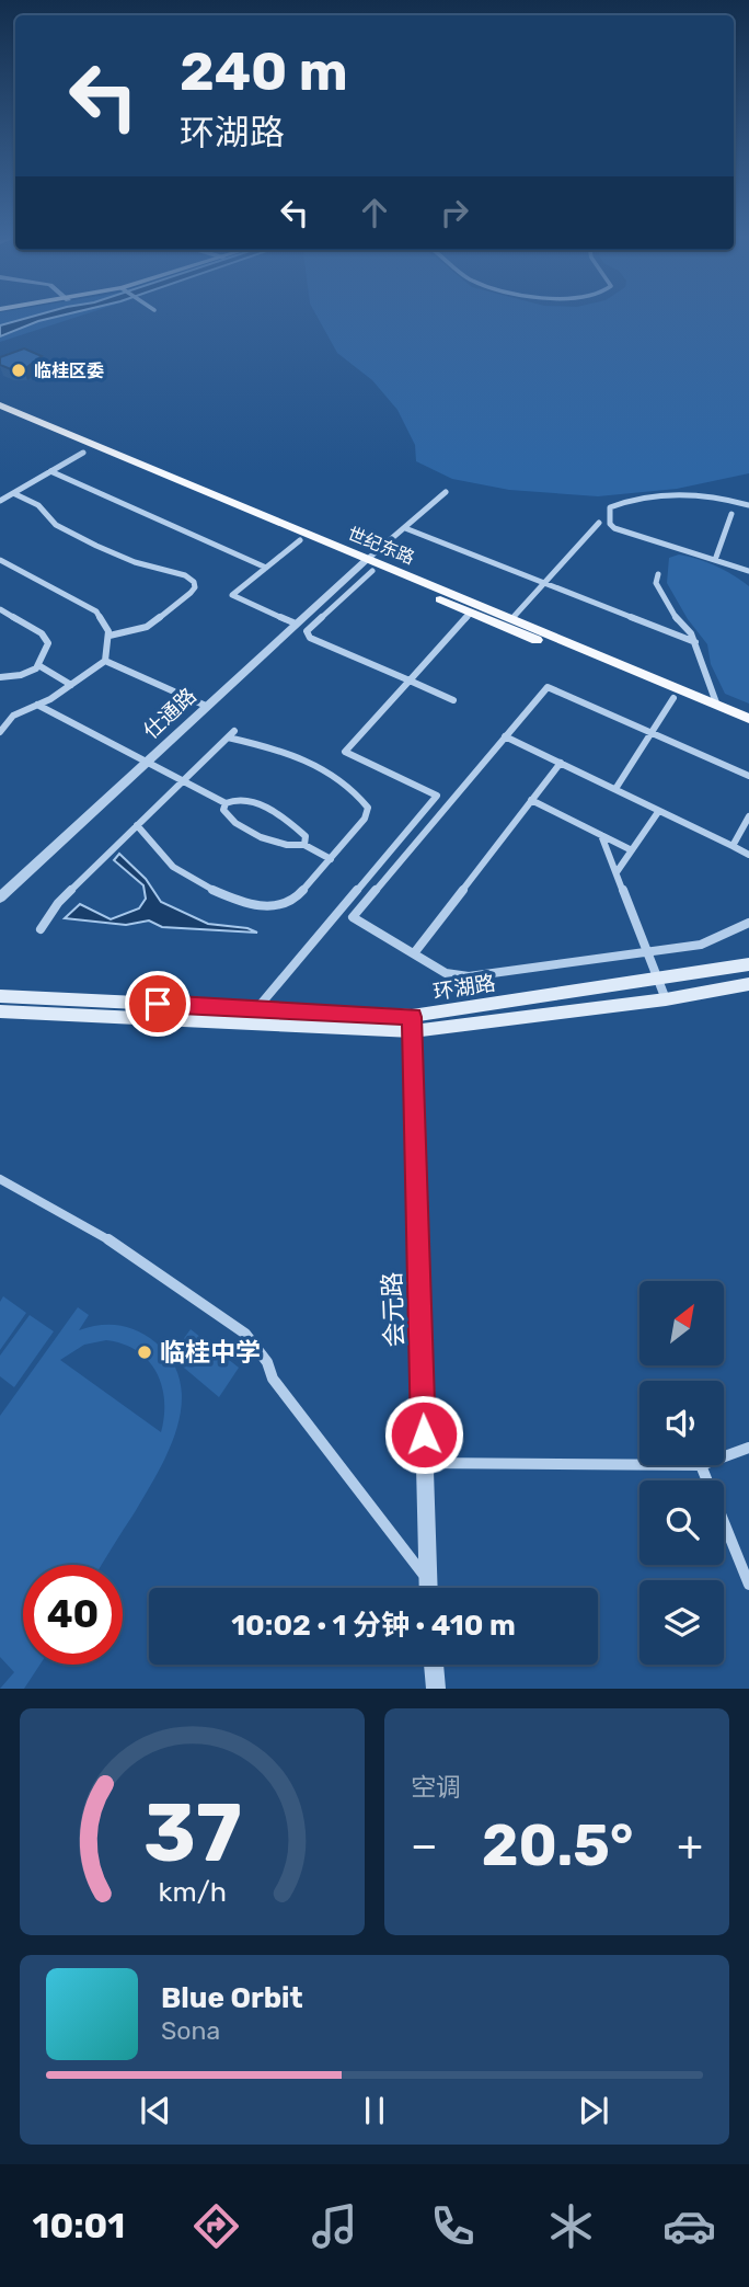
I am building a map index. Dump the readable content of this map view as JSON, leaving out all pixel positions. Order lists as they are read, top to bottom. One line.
{"streets":{"main road":["世纪东路","环湖路"],"street":["仕通路","会元路"]},"crossings":[["世纪东路","仕通路"],["环湖路","会元路"]],"places":["临桂区委","临桂中学"],"north":"top right","page":{"turn":["240 m","环湖路"],"limit":"40","trip":"10:02 · 1 分钟 · 410 m","tile":"空调","heat":["−","20.5°","+"],"song":["Blue Orbit","Sona"],"tabs":"10:01","gauge":["37","km/h"]}}
